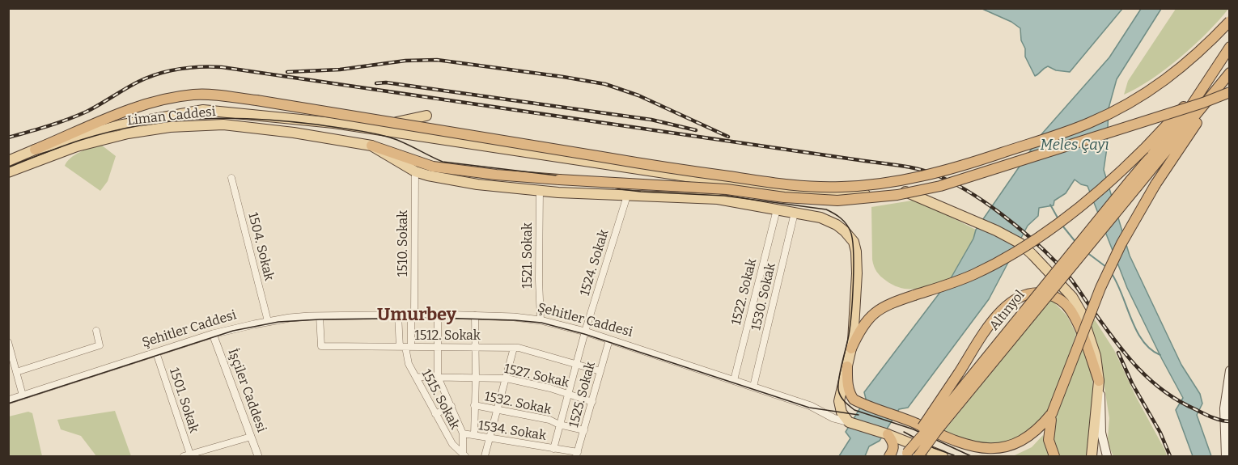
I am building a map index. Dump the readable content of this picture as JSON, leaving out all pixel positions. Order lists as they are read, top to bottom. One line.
{"streets":{"highway":["Altınyol"],"main road":["Liman Caddesi","Şehitler Caddesi"],"street":["1510. Sokak","1504. Sokak","1521. Sokak","1524. Sokak","1522. Sokak","1530. Sokak","1512. Sokak","1527. Sokak","İşçiler Caddesi","1525. Sokak","1515. Sokak","1501. Sokak","1532. Sokak","1534. Sokak"]},"crossings":[["1510. Sokak","Şehitler Caddesi"],["1510. Sokak","1512. Sokak"],["1510. Sokak","1515. Sokak"],["1504. Sokak","Şehitler Caddesi"],["1521. Sokak","Şehitler Caddesi"],["1524. Sokak","Şehitler Caddesi"],["1524. Sokak","1512. Sokak"],["1524. Sokak","1527. Sokak"],["1524. Sokak","1532. Sokak"],["1524. Sokak","1534. Sokak"],["1522. Sokak","Şehitler Caddesi"],["1530. Sokak","Şehitler Caddesi"],["Şehitler Caddesi","1512. Sokak"],["Şehitler Caddesi","İşçiler Caddesi"],["Şehitler Caddesi","1525. Sokak"],["Şehitler Caddesi","1515. Sokak"],["Şehitler Caddesi","1501. Sokak"],["1512. Sokak","1525. Sokak"],["1512. Sokak","1515. Sokak"],["1527. Sokak","1525. Sokak"],["1527. Sokak","1515. Sokak"],["1525. Sokak","1532. Sokak"],["1525. Sokak","1534. Sokak"],["1515. Sokak","1534. Sokak"]],"districts":["Umurbey"],"water":["Meles Çayı"]}
